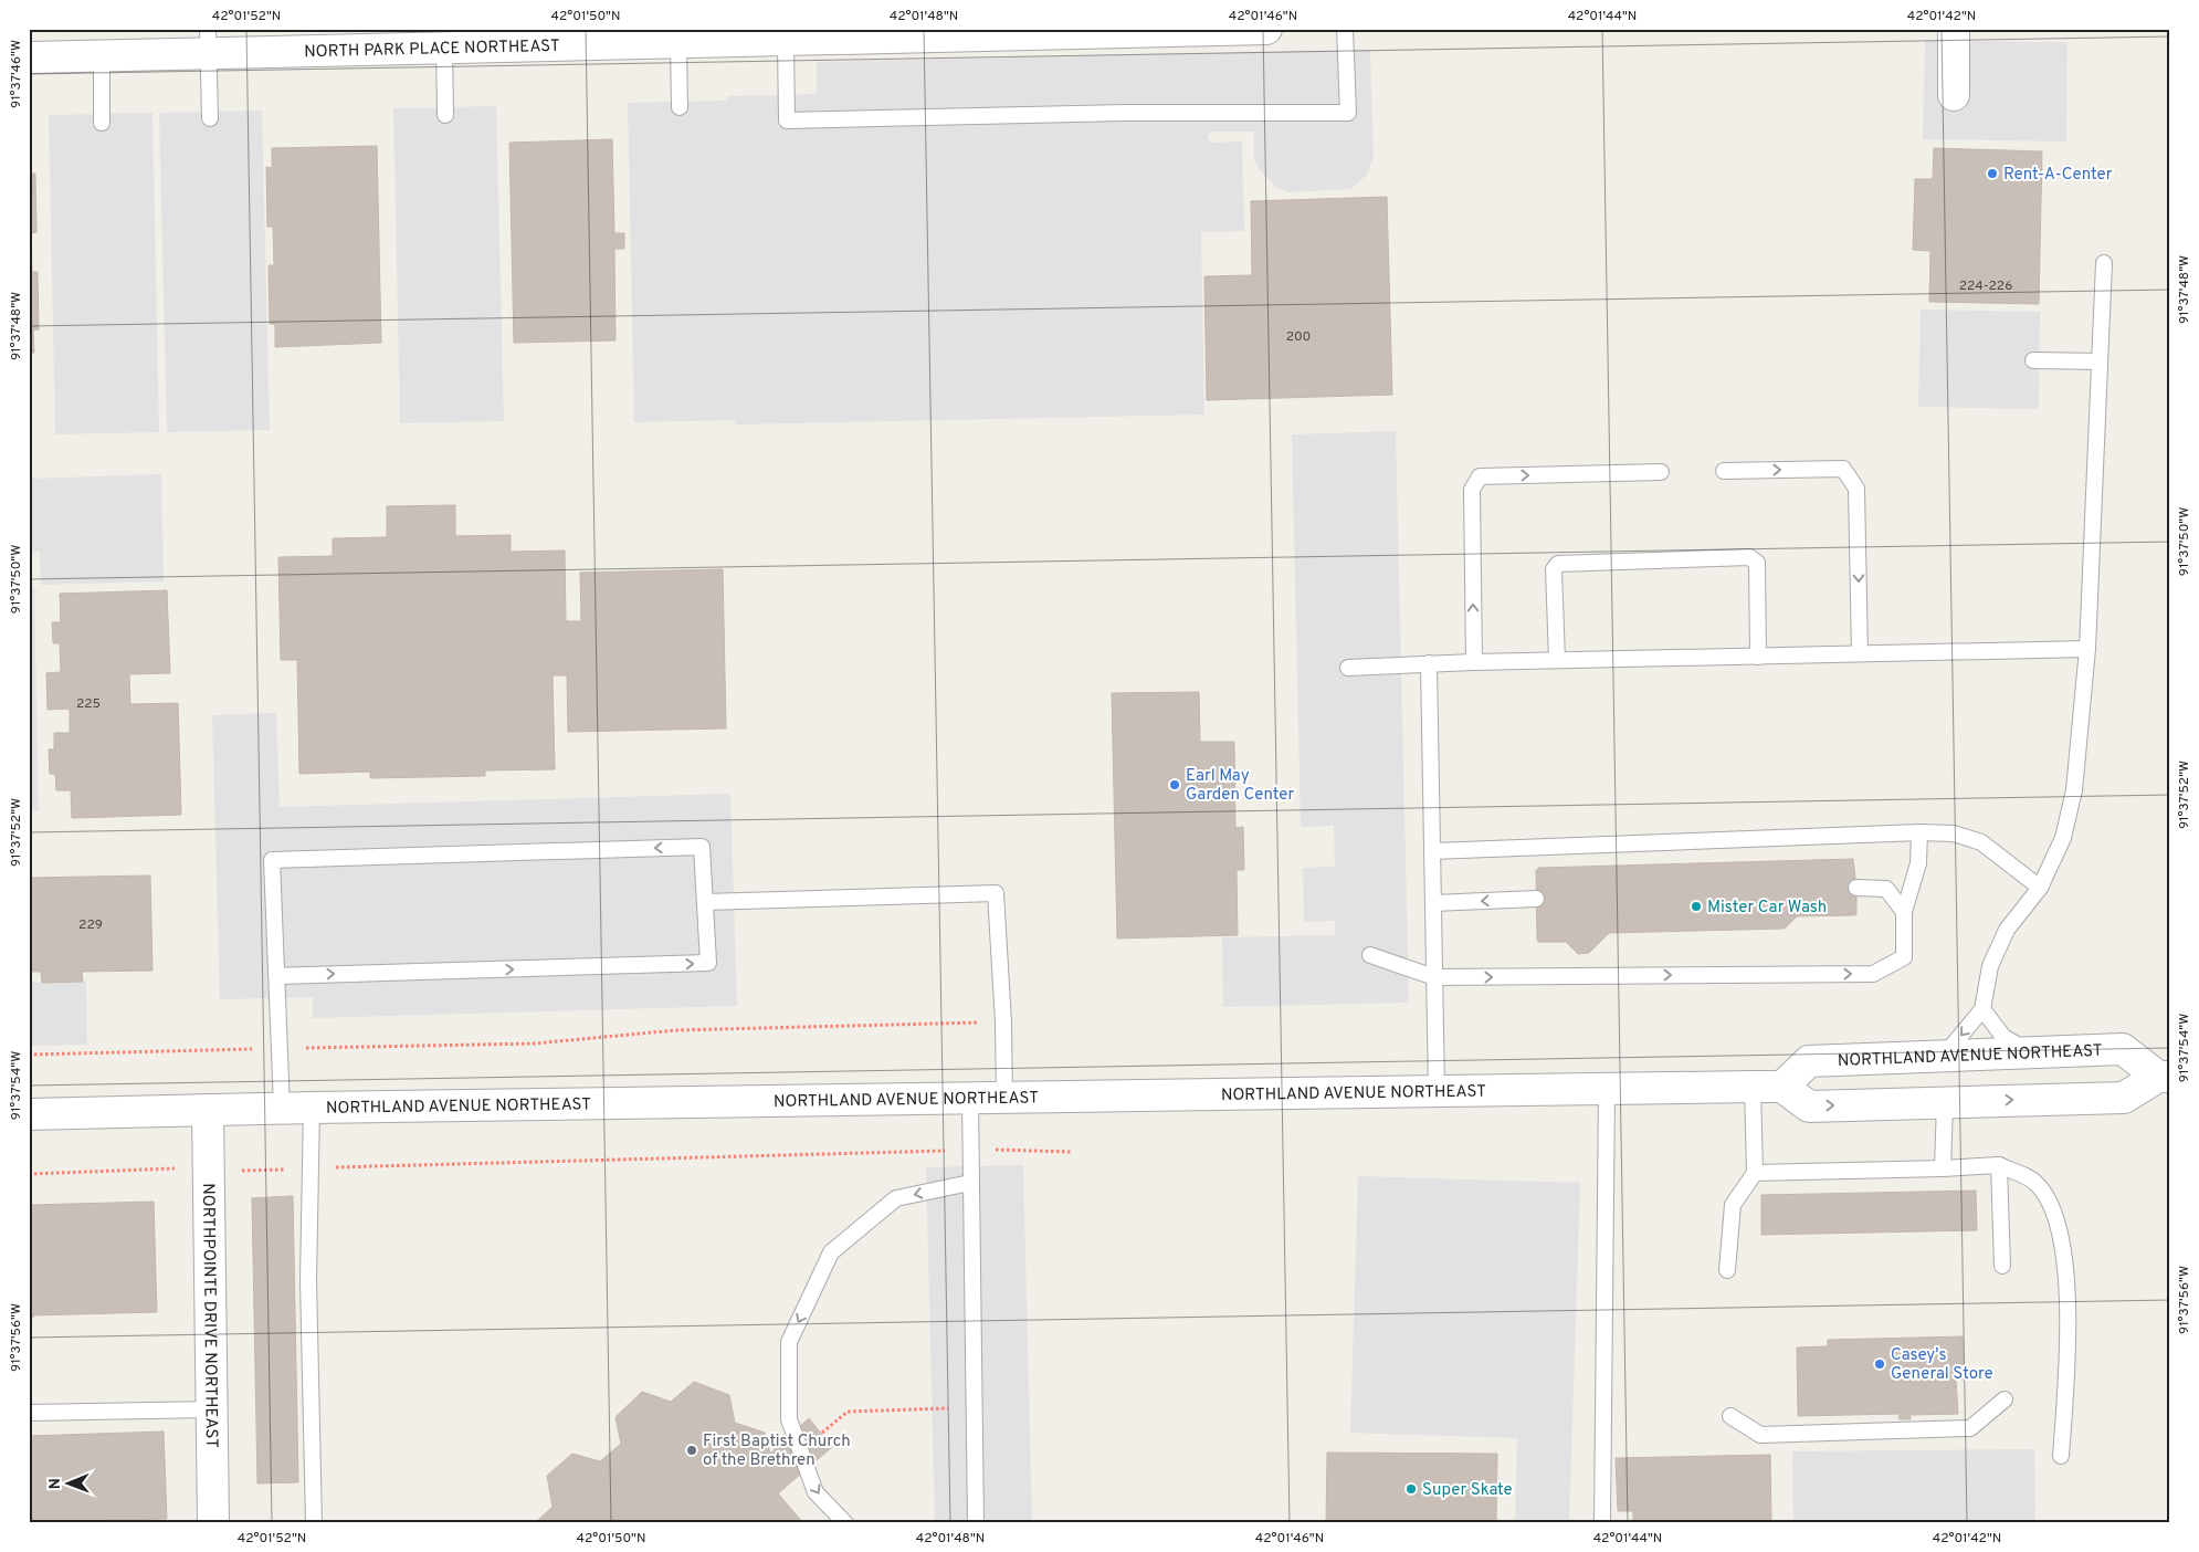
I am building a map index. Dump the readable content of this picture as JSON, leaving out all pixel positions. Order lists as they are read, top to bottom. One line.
{"streets":{"street":["NORTH PARK PLACE NORTHEAST","NORTHLAND AVENUE NORTHEAST","NORTHPOINTE DRIVE NORTHEAST"]},"crossings":[["NORTHLAND AVENUE NORTHEAST","NORTHPOINTE DRIVE NORTHEAST"]],"places":["Rent-A-Center","Earl May Garden Center","Mister Car Wash","Casey's General Store","First Baptist Church of the Brethren","Super Skate"],"house_numbers":["224-226","200","225","229"],"north":"left","coordinates":["42°01'52\"N","42°01'50\"N","42°01'48\"N","42°01'46\"N","42°01'44\"N","42°01'42\"N","91°37'46\"W","91°37'48\"W","91°37'50\"W","91°37'52\"W","91°37'54\"W","91°37'56\"W"]}
